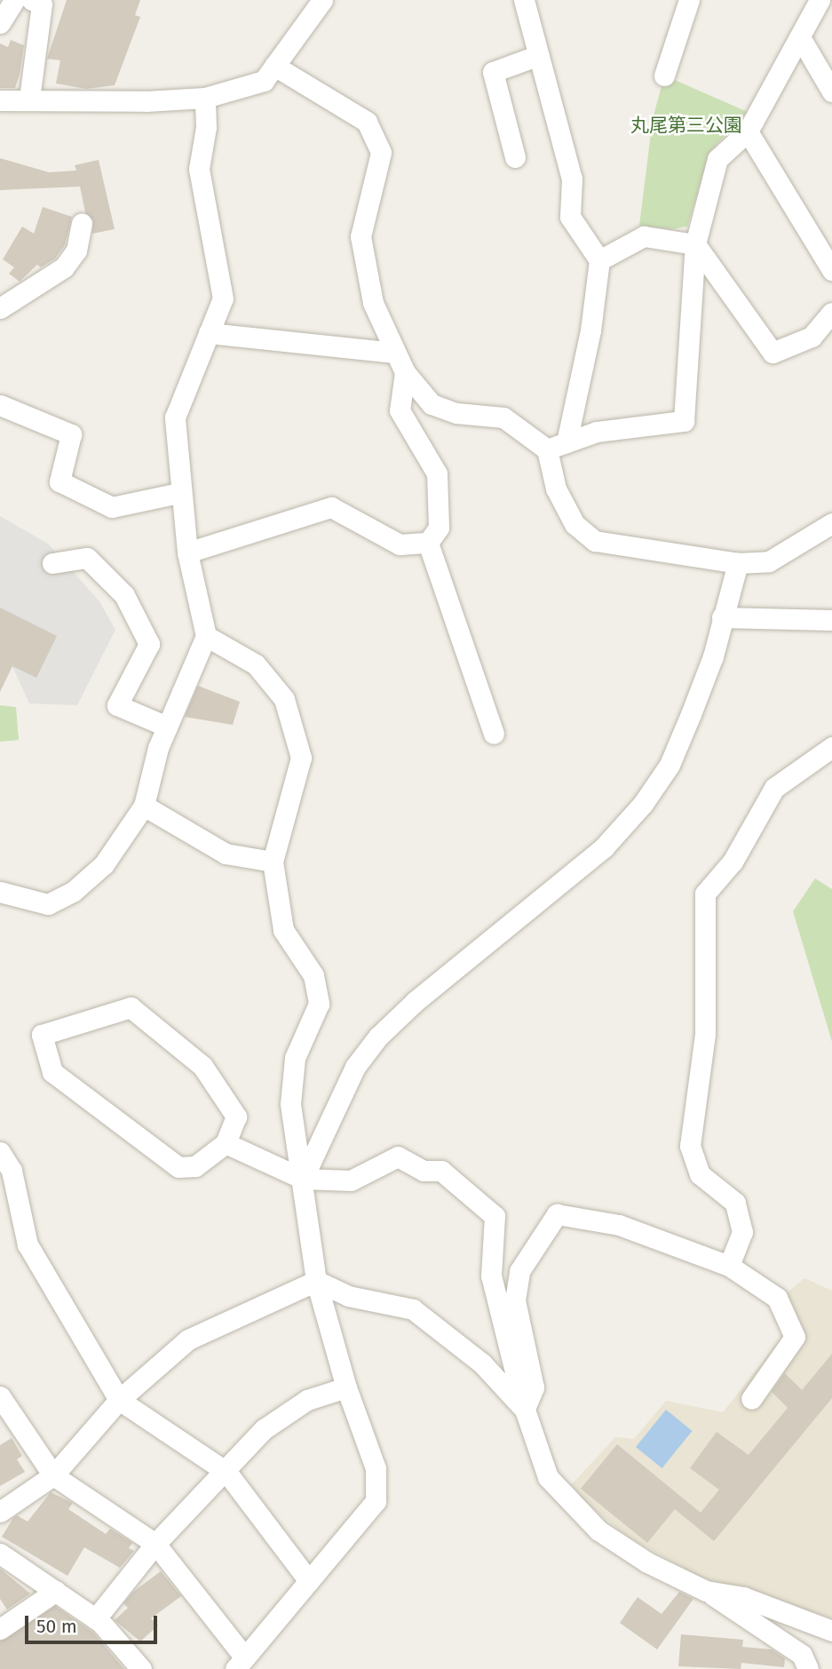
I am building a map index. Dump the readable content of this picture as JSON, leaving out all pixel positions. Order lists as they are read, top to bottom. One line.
{"parks":["丸尾第三公園"],"scale_bar":"50 m"}
